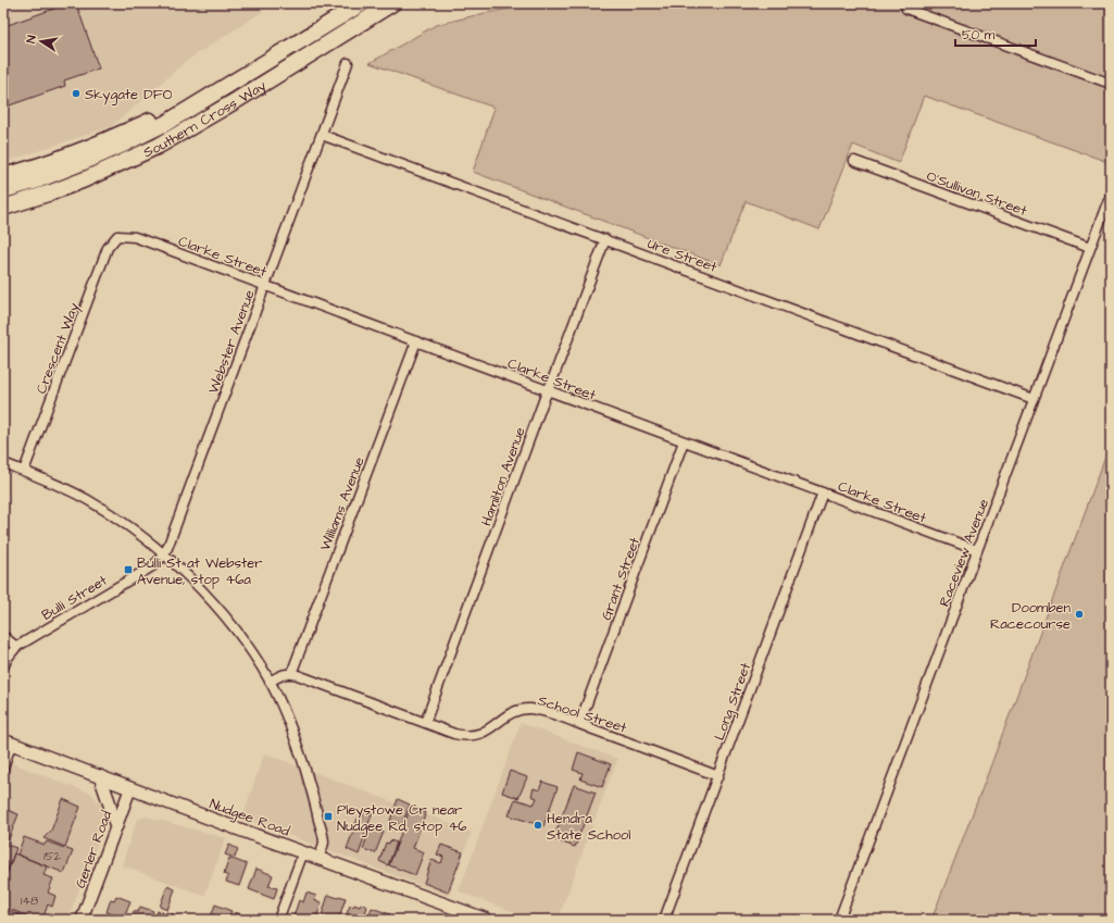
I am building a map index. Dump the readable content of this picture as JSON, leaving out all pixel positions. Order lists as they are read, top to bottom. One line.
{"streets":{"highway":["Southern Cross Way"],"main road":["Nudgee Road"],"street":["O'Sullivan Street","Ure Street","Clarke Street","Webster Avenue","Crescent Way","Hamilton Avenue","Williams Avenue","Raceview Avenue","Grant Street","Bulli Street","Long Street","School Street","Gerler Road"]},"crossings":[["O'Sullivan Street","Raceview Avenue"],["Ure Street","Webster Avenue"],["Ure Street","Hamilton Avenue"],["Ure Street","Raceview Avenue"],["Clarke Street","Webster Avenue"],["Clarke Street","Crescent Way"],["Clarke Street","Hamilton Avenue"],["Clarke Street","Williams Avenue"],["Clarke Street","Raceview Avenue"],["Clarke Street","Grant Street"],["Clarke Street","Long Street"],["Webster Avenue","Bulli Street"],["Hamilton Avenue","School Street"],["Williams Avenue","School Street"],["Grant Street","School Street"],["Long Street","School Street"],["Nudgee Road","Gerler Road"]],"places":{"other":["Skygate DFO","Doomben Racecourse","Hendra State School"],"transit":["Bulli St at Webster Avenue, stop 46a","Pleystowe Cr near Nudgee Rd, stop 46"]},"house_numbers":["152","148"],"scale_bar":"50 m","north":"left"}
